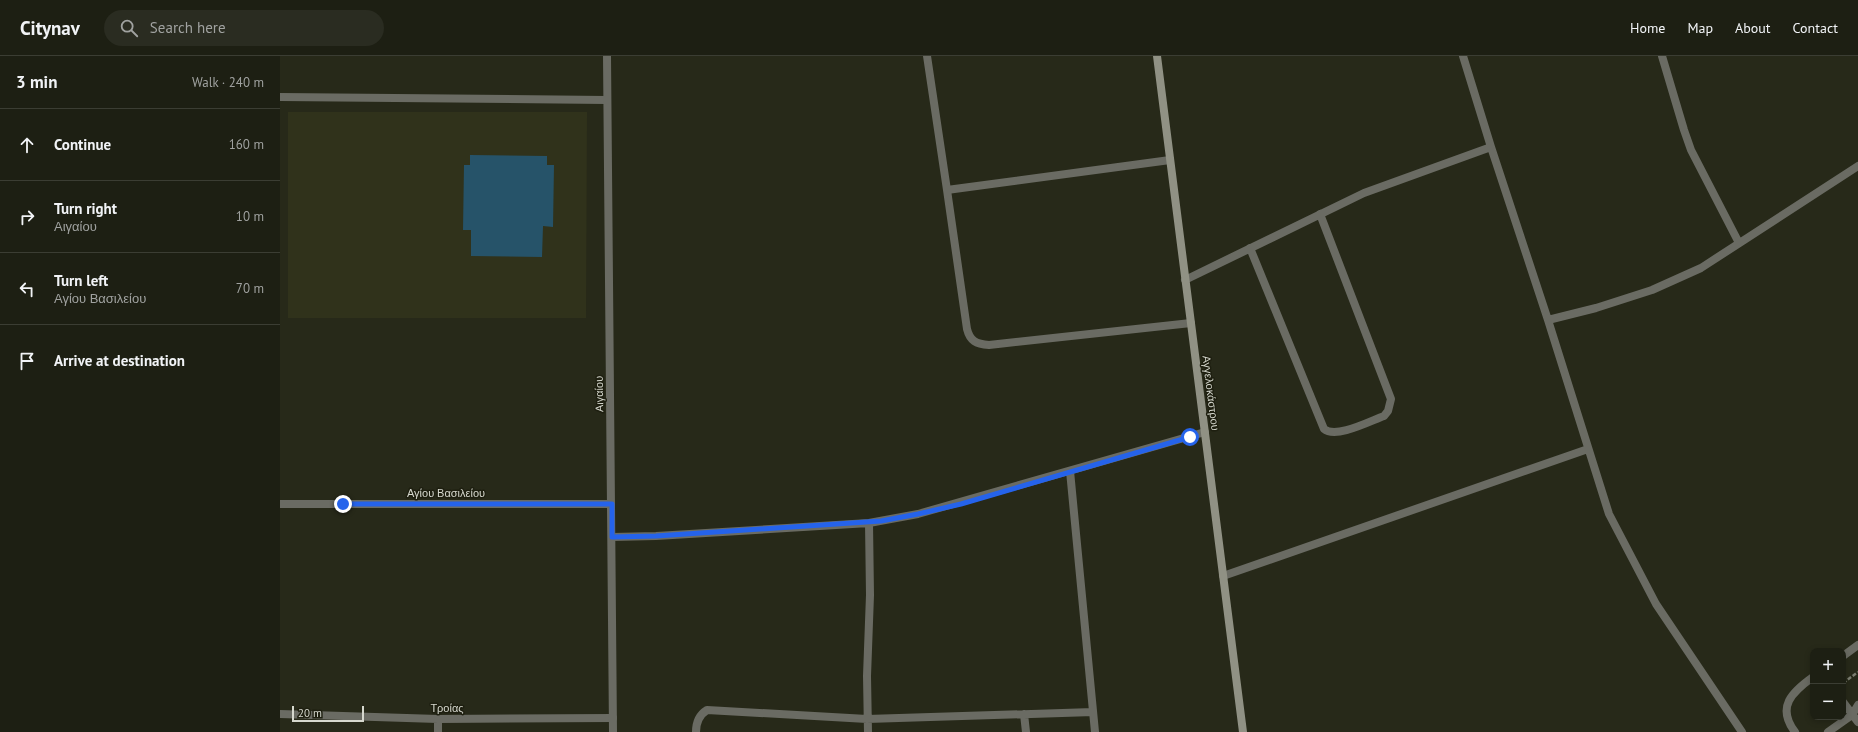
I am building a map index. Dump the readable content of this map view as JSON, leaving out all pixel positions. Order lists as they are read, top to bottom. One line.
{"streets":{"main road":["Αγγελοκάστρου"],"street":["Αιγαίου","Αγίου Βασιλείου","Τροίας"]},"crossings":[["Αιγαίου","Αγίου Βασιλείου"],["Αιγαίου","Τροίας"]],"scale_bar":"20 m","page":{"header":"Citynav","search":"Search here","nav":["Home","Map","About","Contact"],"heading":["3 min","Walk · 240 m"],"list":[["Continue","160 m"],["Turn right","Αιγαίου","10 m"],["Turn left","Αγίου Βασιλείου","70 m"],"Arrive at destination"],"map_buttons":["+","−"],"scale":"20 m"}}
